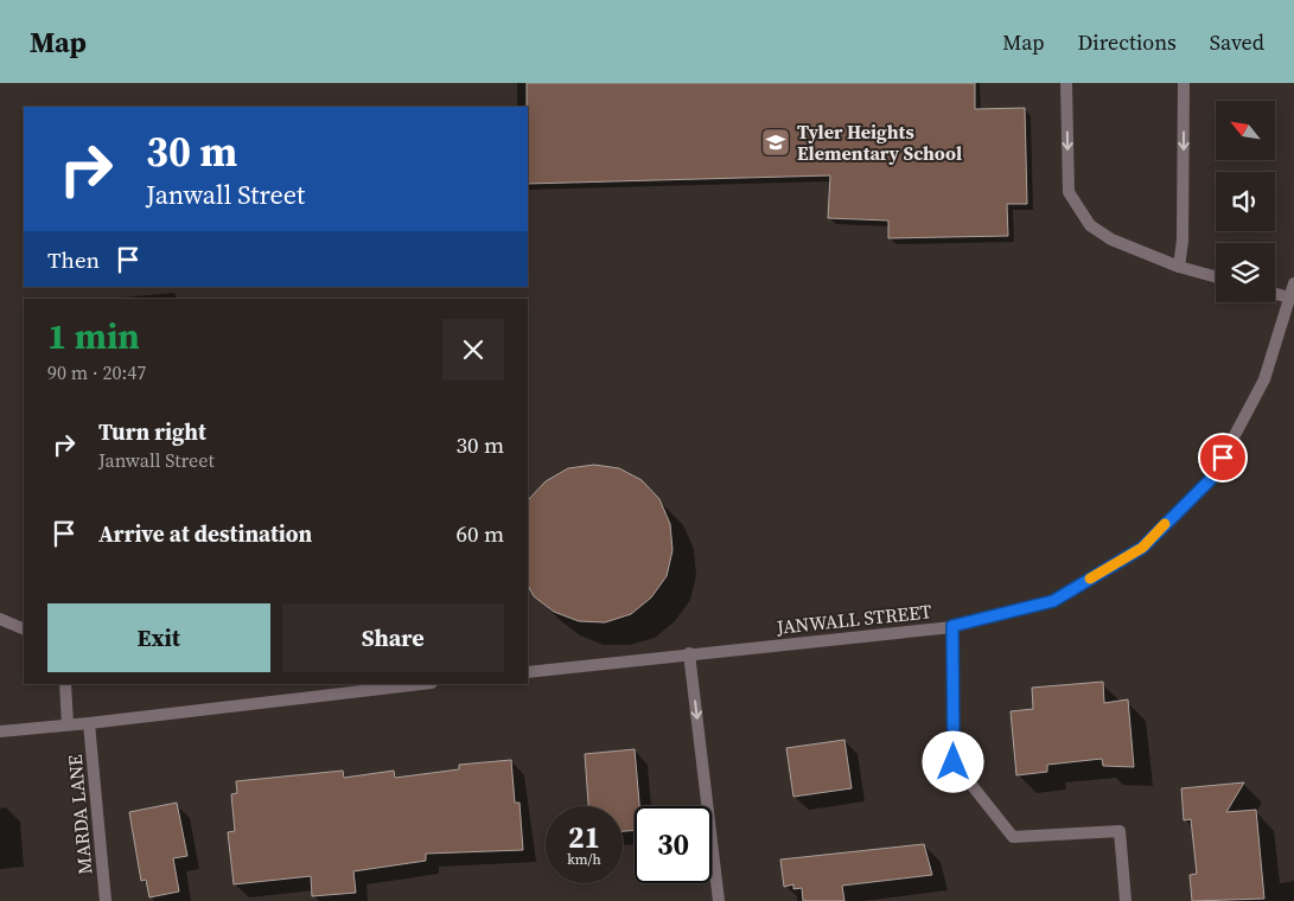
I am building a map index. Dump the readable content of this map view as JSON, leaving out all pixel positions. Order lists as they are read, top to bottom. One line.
{"streets":{"street":["JANWALL STREET","MARDA LANE"]},"places":{"school or university":["Tyler Heights Elementary School"]},"north":"top left","page":{"header":"Map","nav":["Map","Directions","Saved"],"turn":["30 m","Janwall Street"],"then":"Then","heading":["1 min","90 m · 20:47"],"list":[{"name":"Turn right","note":"Janwall Street","value":"30 m"},{"name":"Arrive at destination","value":"60 m"}],"buttons":["Exit","Share"],"speed":"21 km/h","limit":"30"}}
